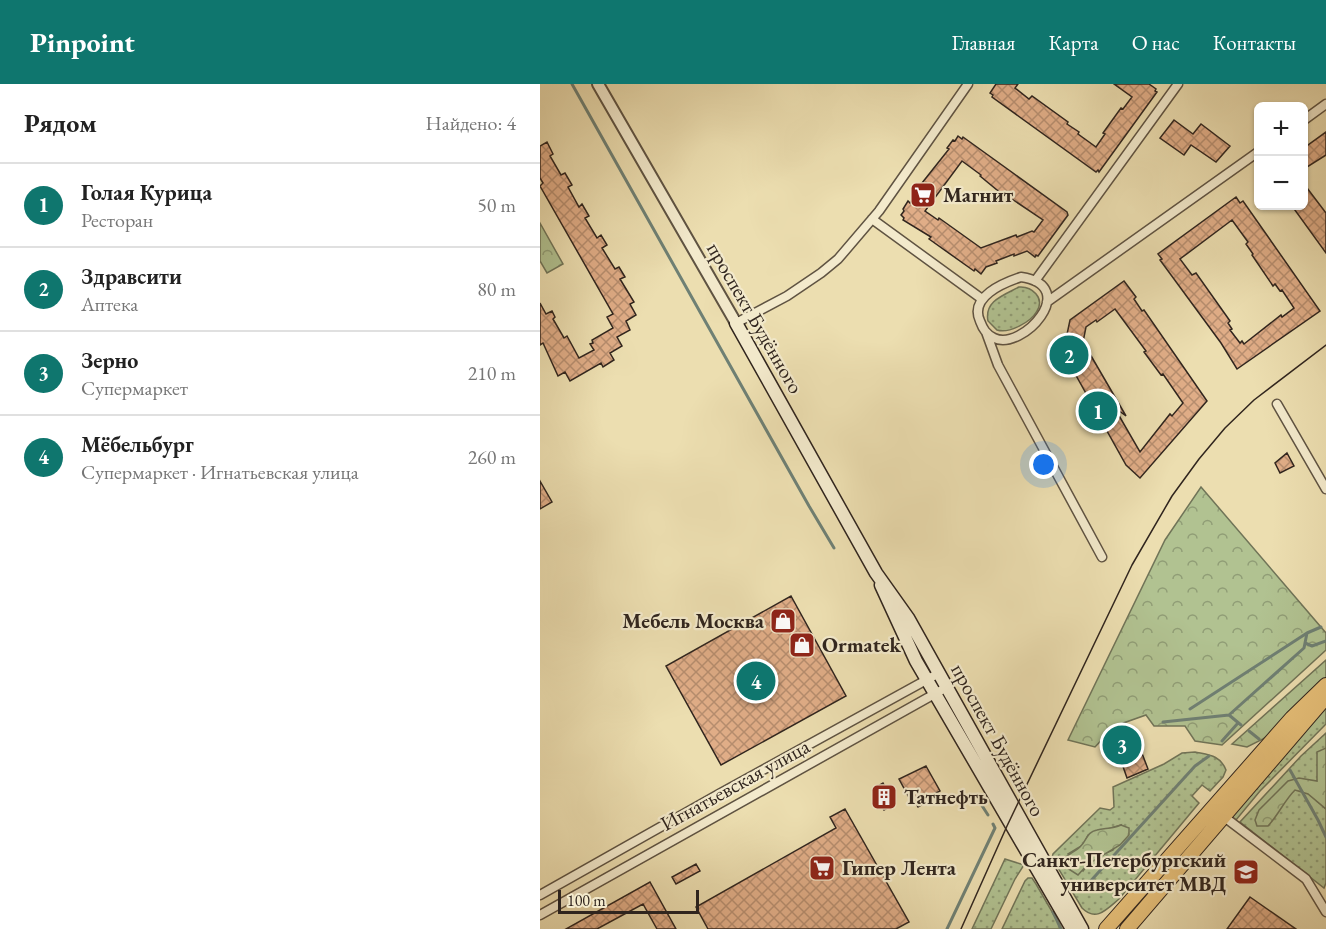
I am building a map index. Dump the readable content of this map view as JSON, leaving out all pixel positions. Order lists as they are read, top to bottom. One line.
{"streets":{"main road":["проспект Будённого"],"street":["Игнатьевская улица"]},"crossings":[["проспект Будённого","Игнатьевская улица"]],"places":{"supermarket":["Магнит","Гипер Лента"],"shop":["Мебель Москва","Ormatek"],"building":["Татнефть"],"school or university":["Санкт-Петербургский университет МВД"]},"scale_bar":"100 m","page":{"header":"Pinpoint","nav":["Главная","Карта","О нас","Контакты"],"heading":["Рядом","Найдено: 4"],"map_buttons":["+","−"],"list":[{"mark":"1","name":"Голая Курица","note":"Ресторан","value":"50 m"},{"mark":"2","name":"Здравсити","note":"Аптека","value":"80 m"},{"mark":"3","name":"Зерно","note":"Супермаркет","value":"210 m"},{"mark":"4","name":"Мёбельбург","note":"Супермаркет · Игнатьевская улица","value":"260 m"}],"pins":["2","1","4","3"],"scale":"100 m"}}
